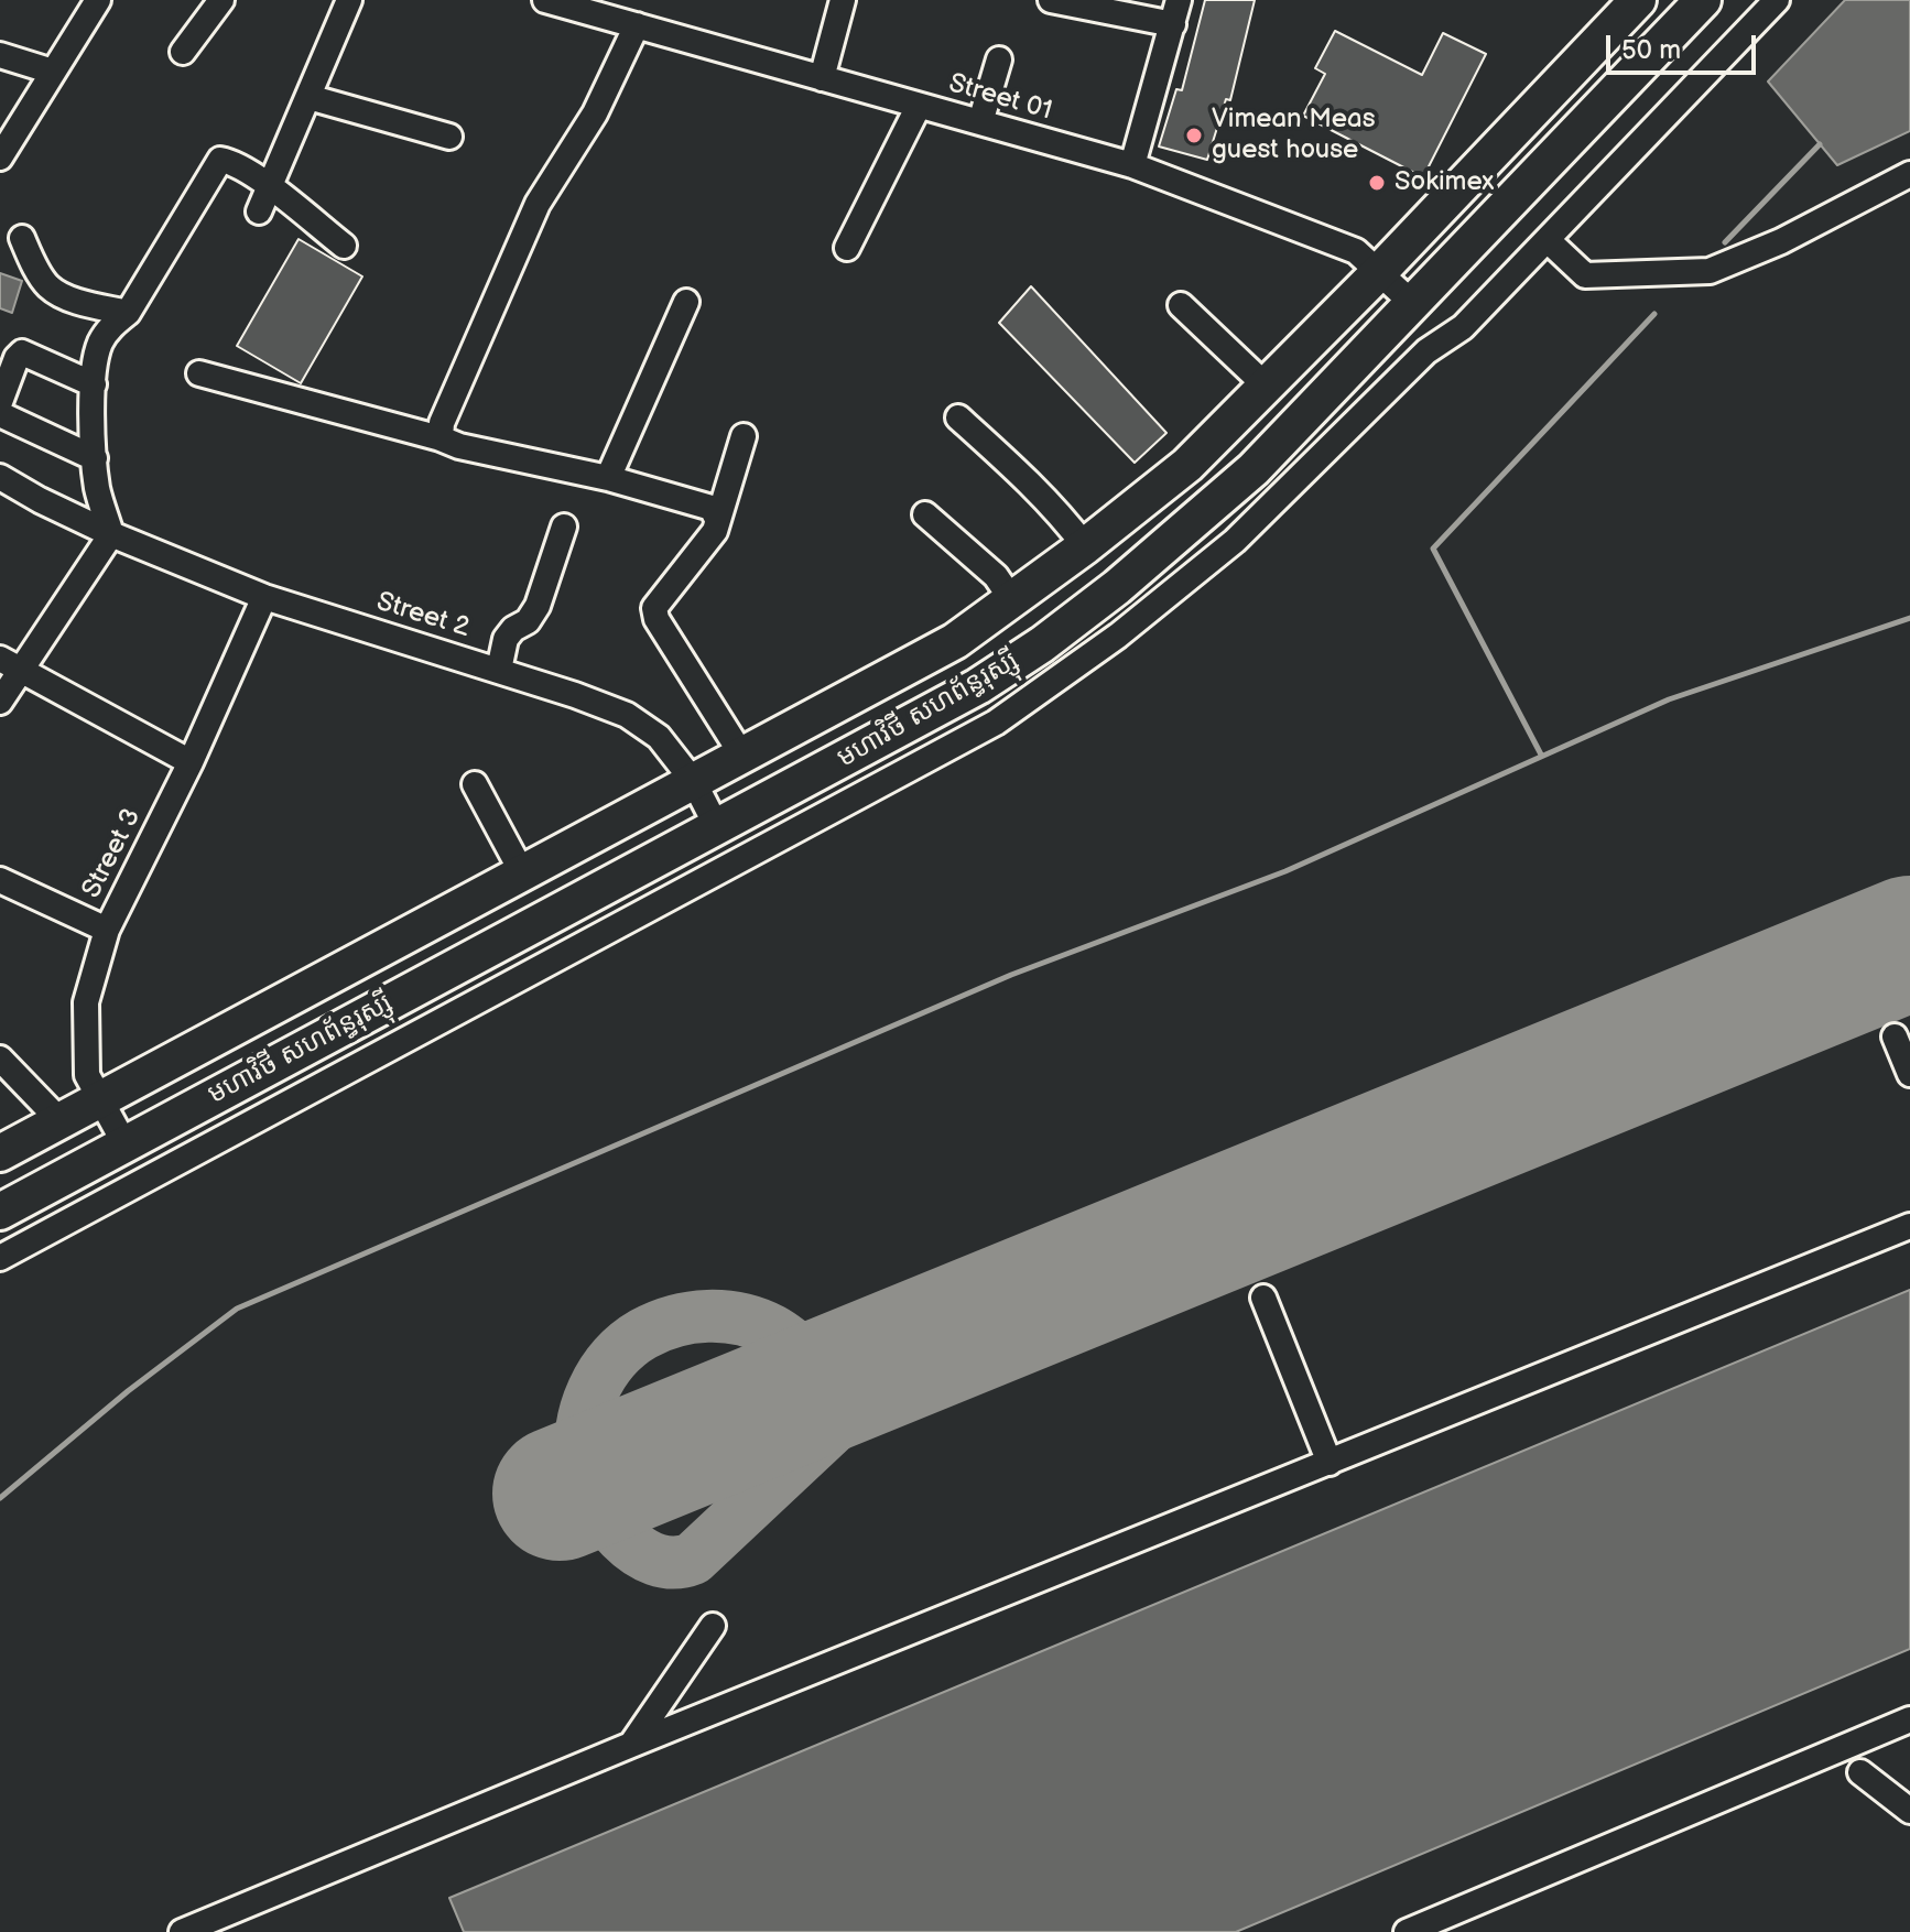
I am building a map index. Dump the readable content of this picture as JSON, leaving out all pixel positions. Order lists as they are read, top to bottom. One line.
{"streets":{"highway":["មហាវិថី សហព័ន្ធរុស្ស៊ី"],"street":["Street 01","Street 2","Street 3"]},"crossings":[["Street 01","មហាវិថី សហព័ន្ធរុស្ស៊ី"],["Street 2","មហាវិថី សហព័ន្ធរុស្ស៊ី"],["Street 2","Street 3"],["មហាវិថី សហព័ន្ធរុស្ស៊ី","Street 3"]],"places":["Vimean Meas guest house","Sokimex"],"scale_bar":"50 m"}
